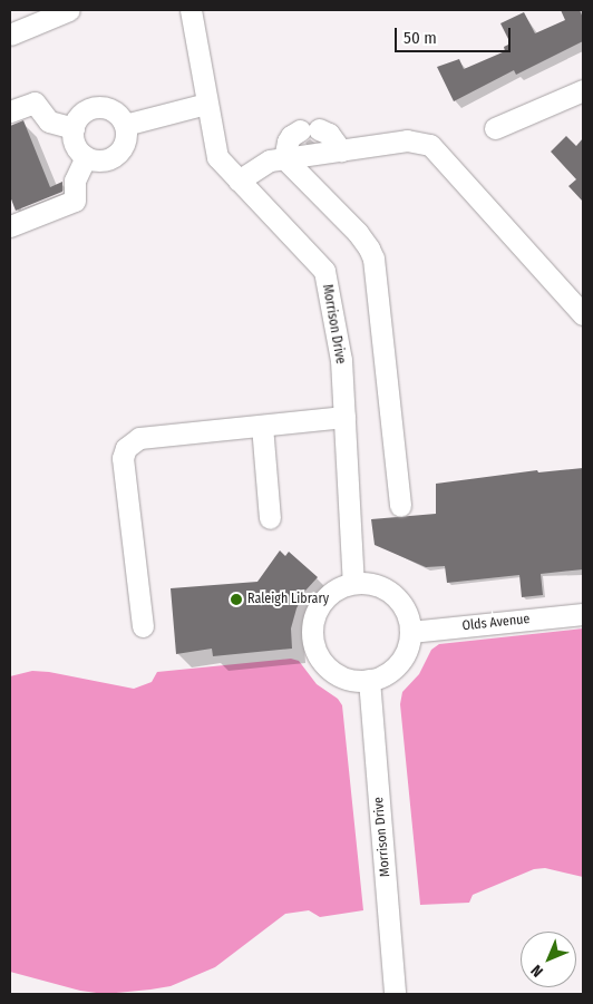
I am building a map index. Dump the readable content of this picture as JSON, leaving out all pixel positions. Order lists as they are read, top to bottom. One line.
{"streets":{"street":["Morrison Drive","Olds Avenue"]},"crossings":[["Morrison Drive","Olds Avenue"]],"places":["Raleigh Library"],"scale_bar":"50 m","north":"bottom left"}
